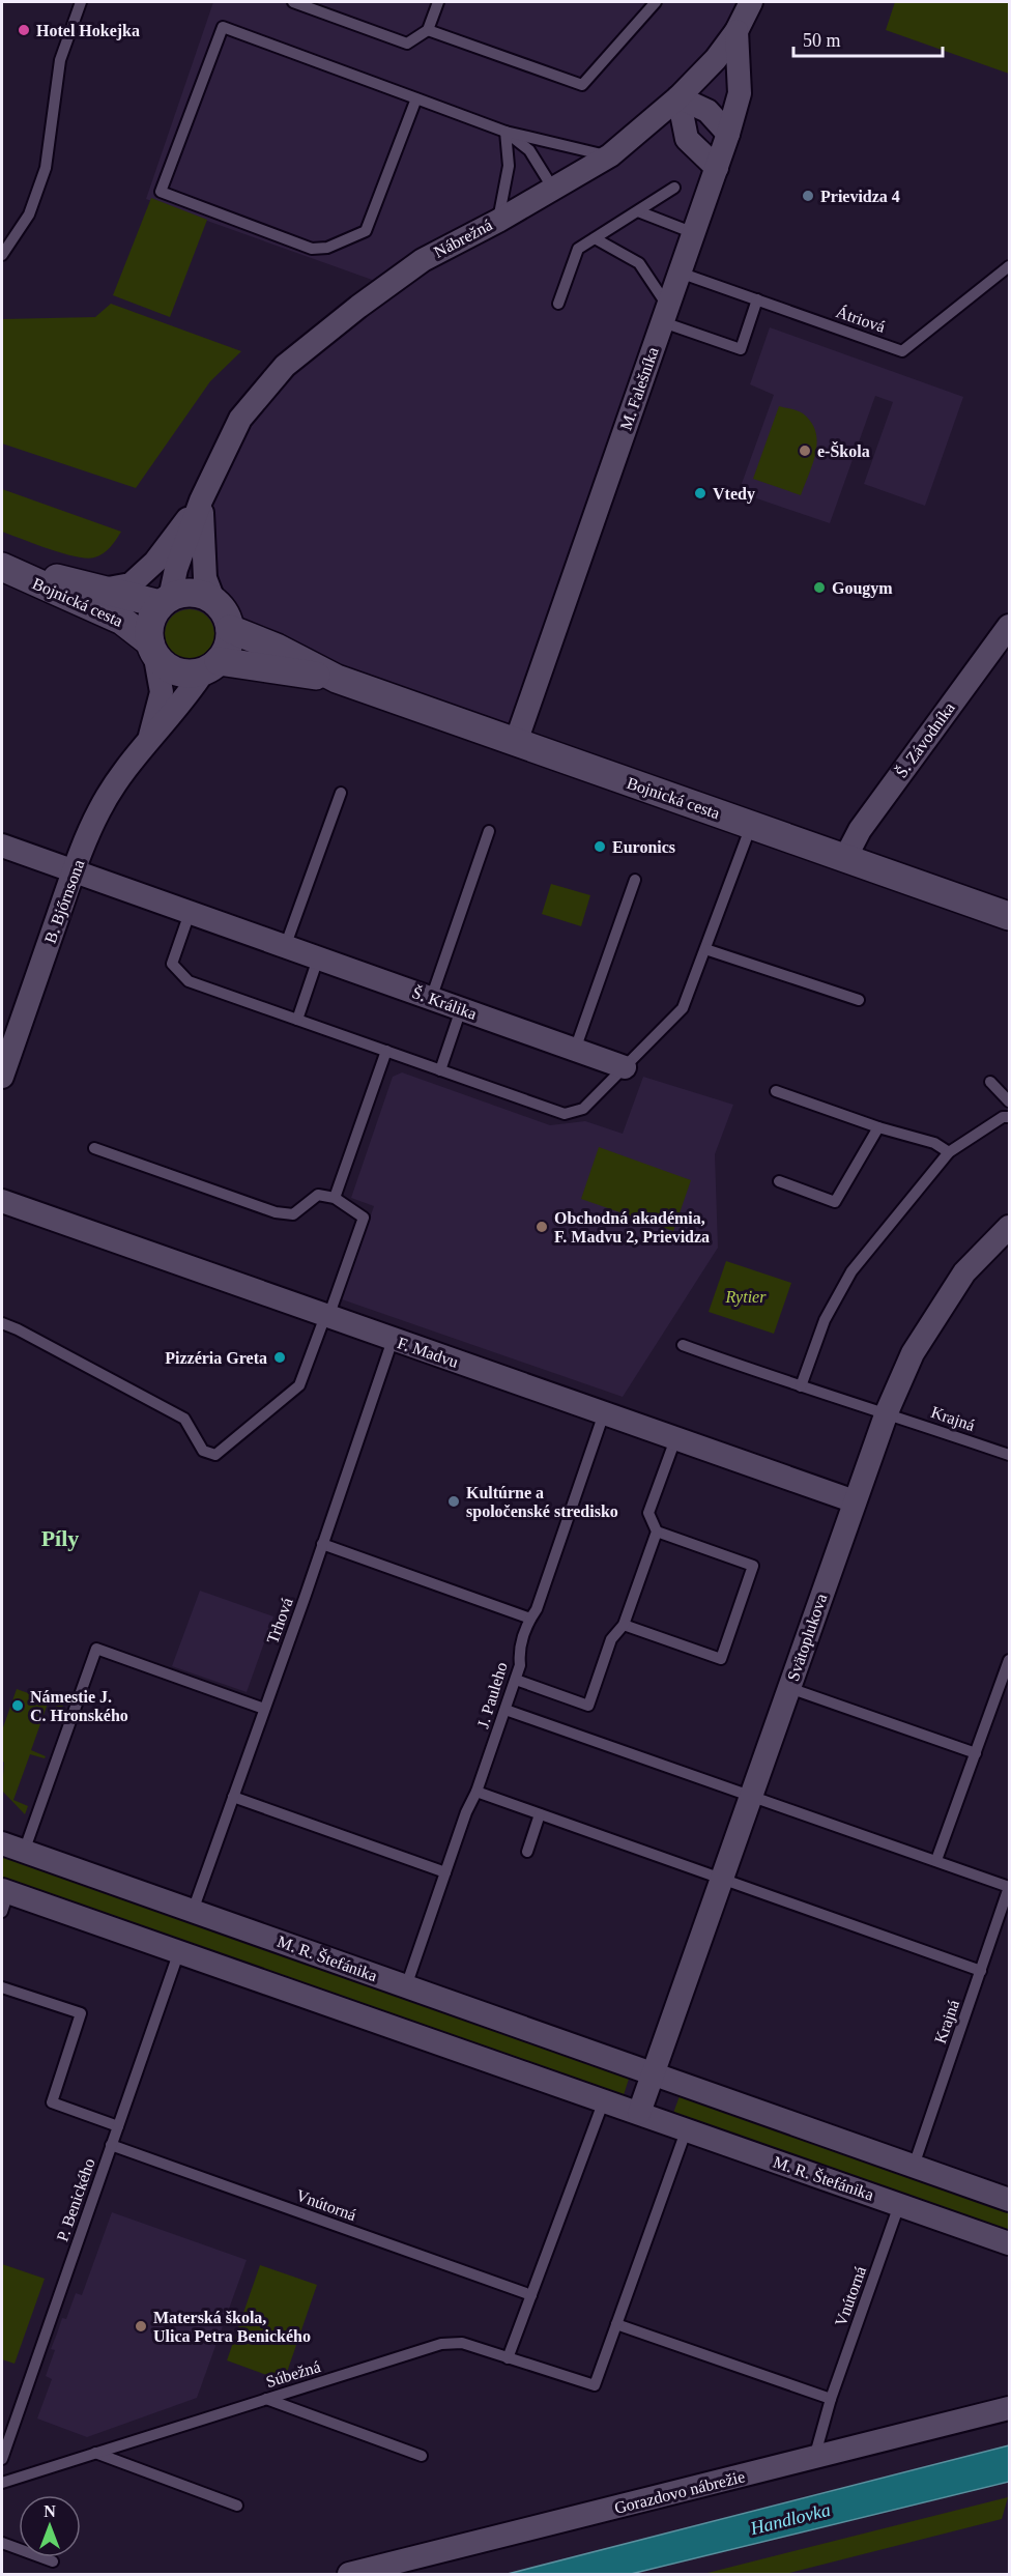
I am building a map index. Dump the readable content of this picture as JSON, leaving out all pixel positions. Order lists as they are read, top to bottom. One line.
{"streets":{"street":["Nábrežná","M. Falešníka","Bojnická cesta","Š. Závodníka","B. Bjőrnsona","Š. Králika","F. Madvu","Svätoplukova","M. R. Štefánika","Gorazdovo nábrežie"],"lane":["Átriová","Krajná","Trhová","J. Pauleho","P. Benického","Vnútorná","Súbežná"]},"crossings":[["Nábrežná","M. Falešníka"],["Nábrežná","Bojnická cesta"],["Nábrežná","B. Bjőrnsona"],["Átriová","M. Falešníka"],["M. Falešníka","Bojnická cesta"],["Bojnická cesta","Š. Závodníka"],["Bojnická cesta","B. Bjőrnsona"],["B. Bjőrnsona","Š. Králika"],["F. Madvu","Trhová"],["F. Madvu","Svätoplukova"],["F. Madvu","J. Pauleho"],["Krajná","Svätoplukova"],["Krajná","M. R. Štefánika"],["Trhová","M. R. Štefánika"],["Svätoplukova","M. R. Štefánika"],["J. Pauleho","M. R. Štefánika"],["M. R. Štefánika","P. Benického"],["M. R. Štefánika","Vnútorná"],["P. Benického","Vnútorná"],["Vnútorná","Gorazdovo nábrežie"]],"districts":["Píly"],"water":["Handlovka"],"parks":["Rytier"],"places":["Hotel Hokejka","Prievidza 4","e-Škola","Vtedy","Gougym","Euronics","Obchodná akadémia, F. Madvu 2, Prievidza","Pizzéria Greta","Kultúrne a spoločenské stredisko","Námestie J. C. Hronského","Materská škola, Ulica Petra Benického"],"scale_bar":"50 m","north":"top"}
